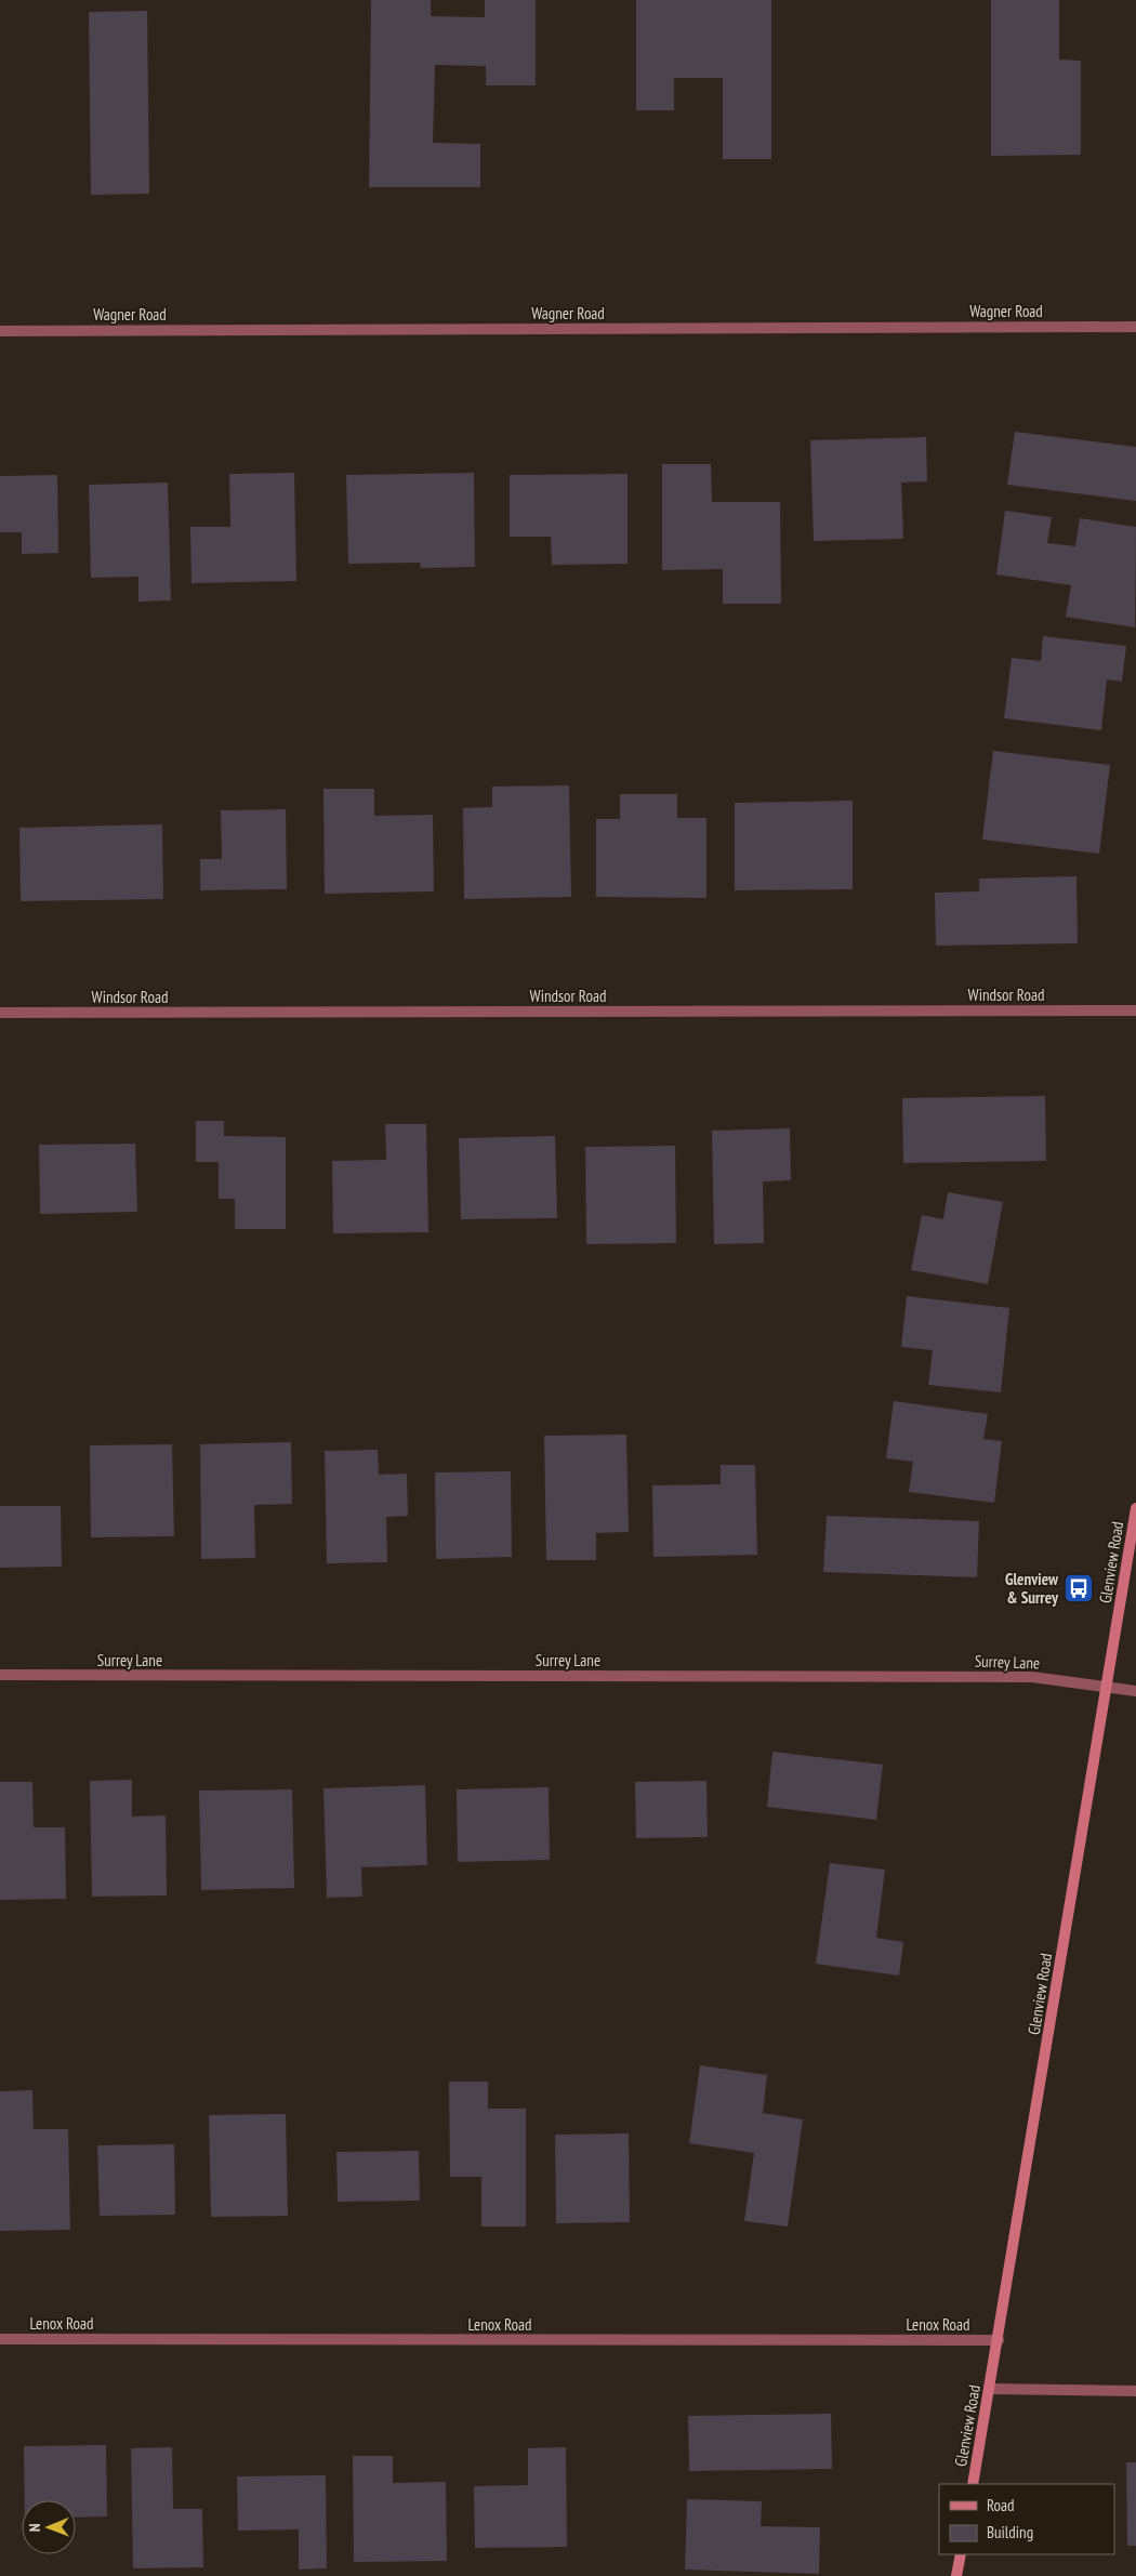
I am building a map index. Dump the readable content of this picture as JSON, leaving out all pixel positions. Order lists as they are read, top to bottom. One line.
{"streets":{"main road":["Glenview Road"],"street":["Wagner Road","Windsor Road","Surrey Lane","Lenox Road"]},"crossings":[["Glenview Road","Surrey Lane"],["Glenview Road","Lenox Road"]],"places":{"bus stop":["Glenview & Surrey"]},"legend":["Road","Building"],"north":"left"}
